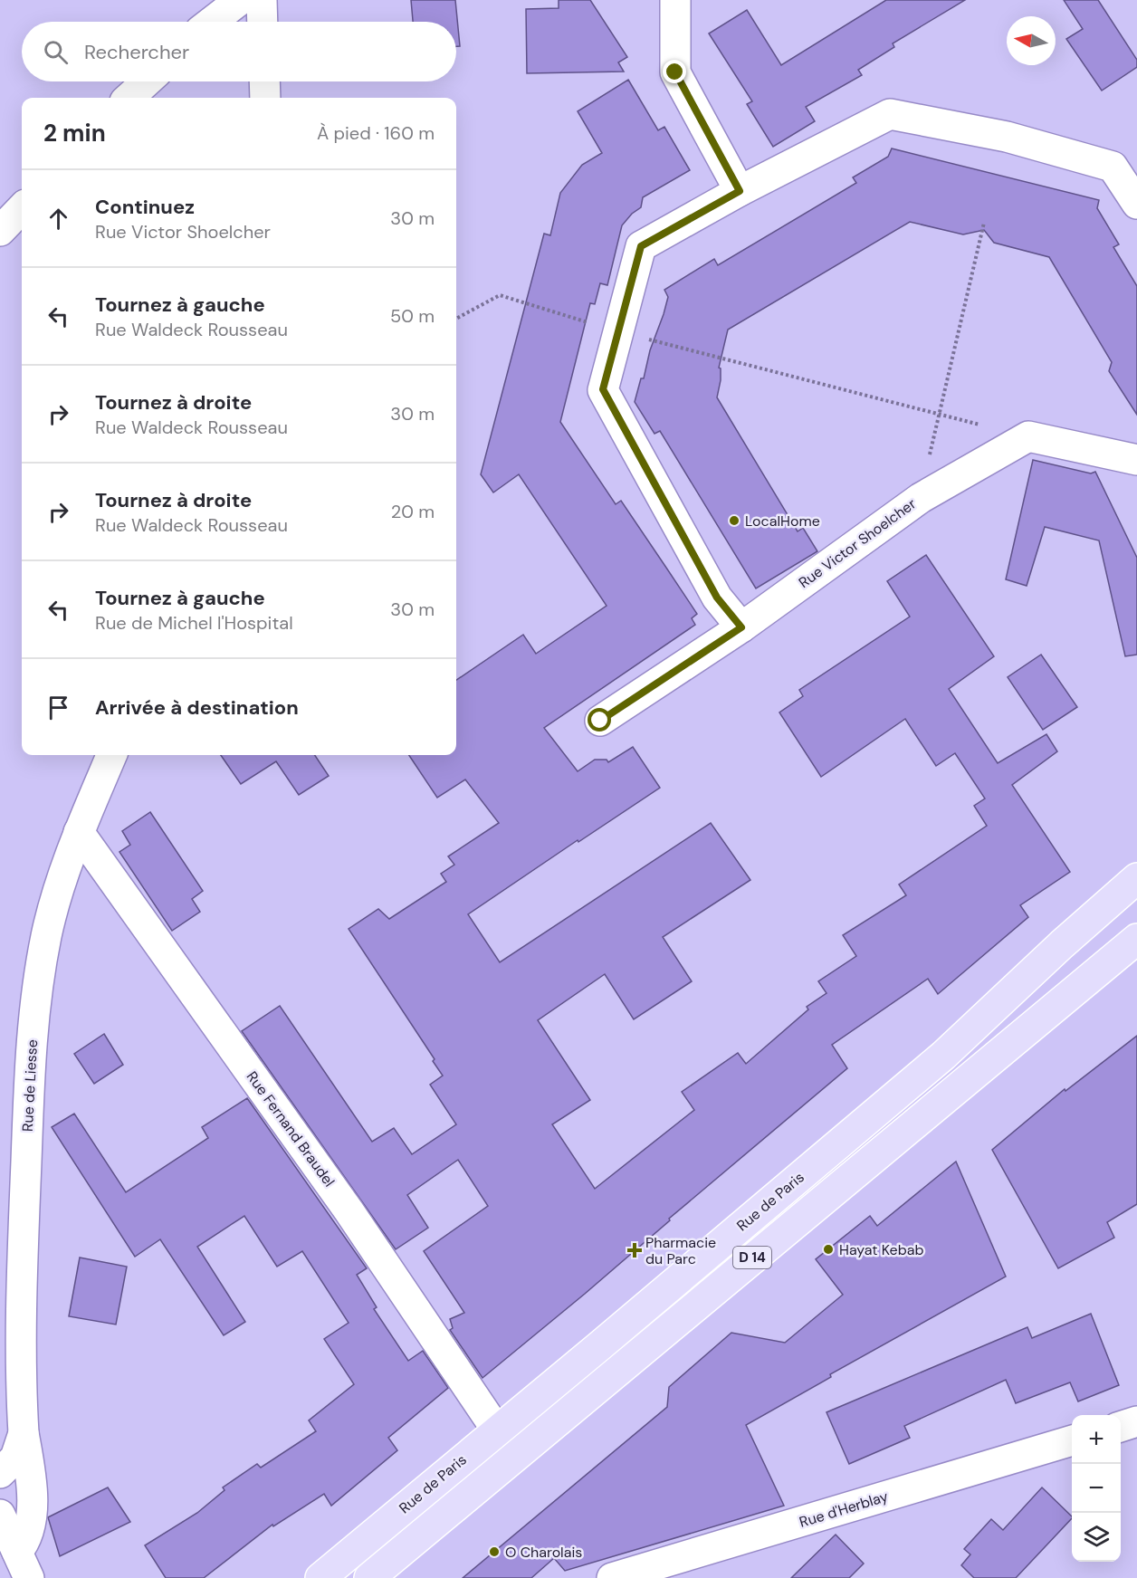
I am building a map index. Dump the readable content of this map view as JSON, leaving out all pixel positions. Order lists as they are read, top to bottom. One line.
{"streets":{"main road":["Rue de Paris","D 14"],"street":["Rue Victor Shoelcher","Rue de Liesse","Rue Fernand Braudel","Rue d'Herblay"]},"crossings":[["Rue de Liesse","Rue Fernand Braudel"],["Rue Fernand Braudel","Rue de Paris"]],"places":{"other":["LocalHome","Hayat Kebab","O Charolais"],"health":["Pharmacie du Parc"]},"north":"left","page":{"search":"Rechercher","heading":["2 min","À pied · 160 m"],"list":[["Continuez","Rue Victor Shoelcher","30 m"],["Tournez à gauche","Rue Waldeck Rousseau","50 m"],["Tournez à droite","Rue Waldeck Rousseau","30 m"],["Tournez à droite","Rue Waldeck Rousseau","20 m"],["Tournez à gauche","Rue de Michel l'Hospital","30 m"],"Arrivée à destination"],"map_buttons":["+","−"]}}
